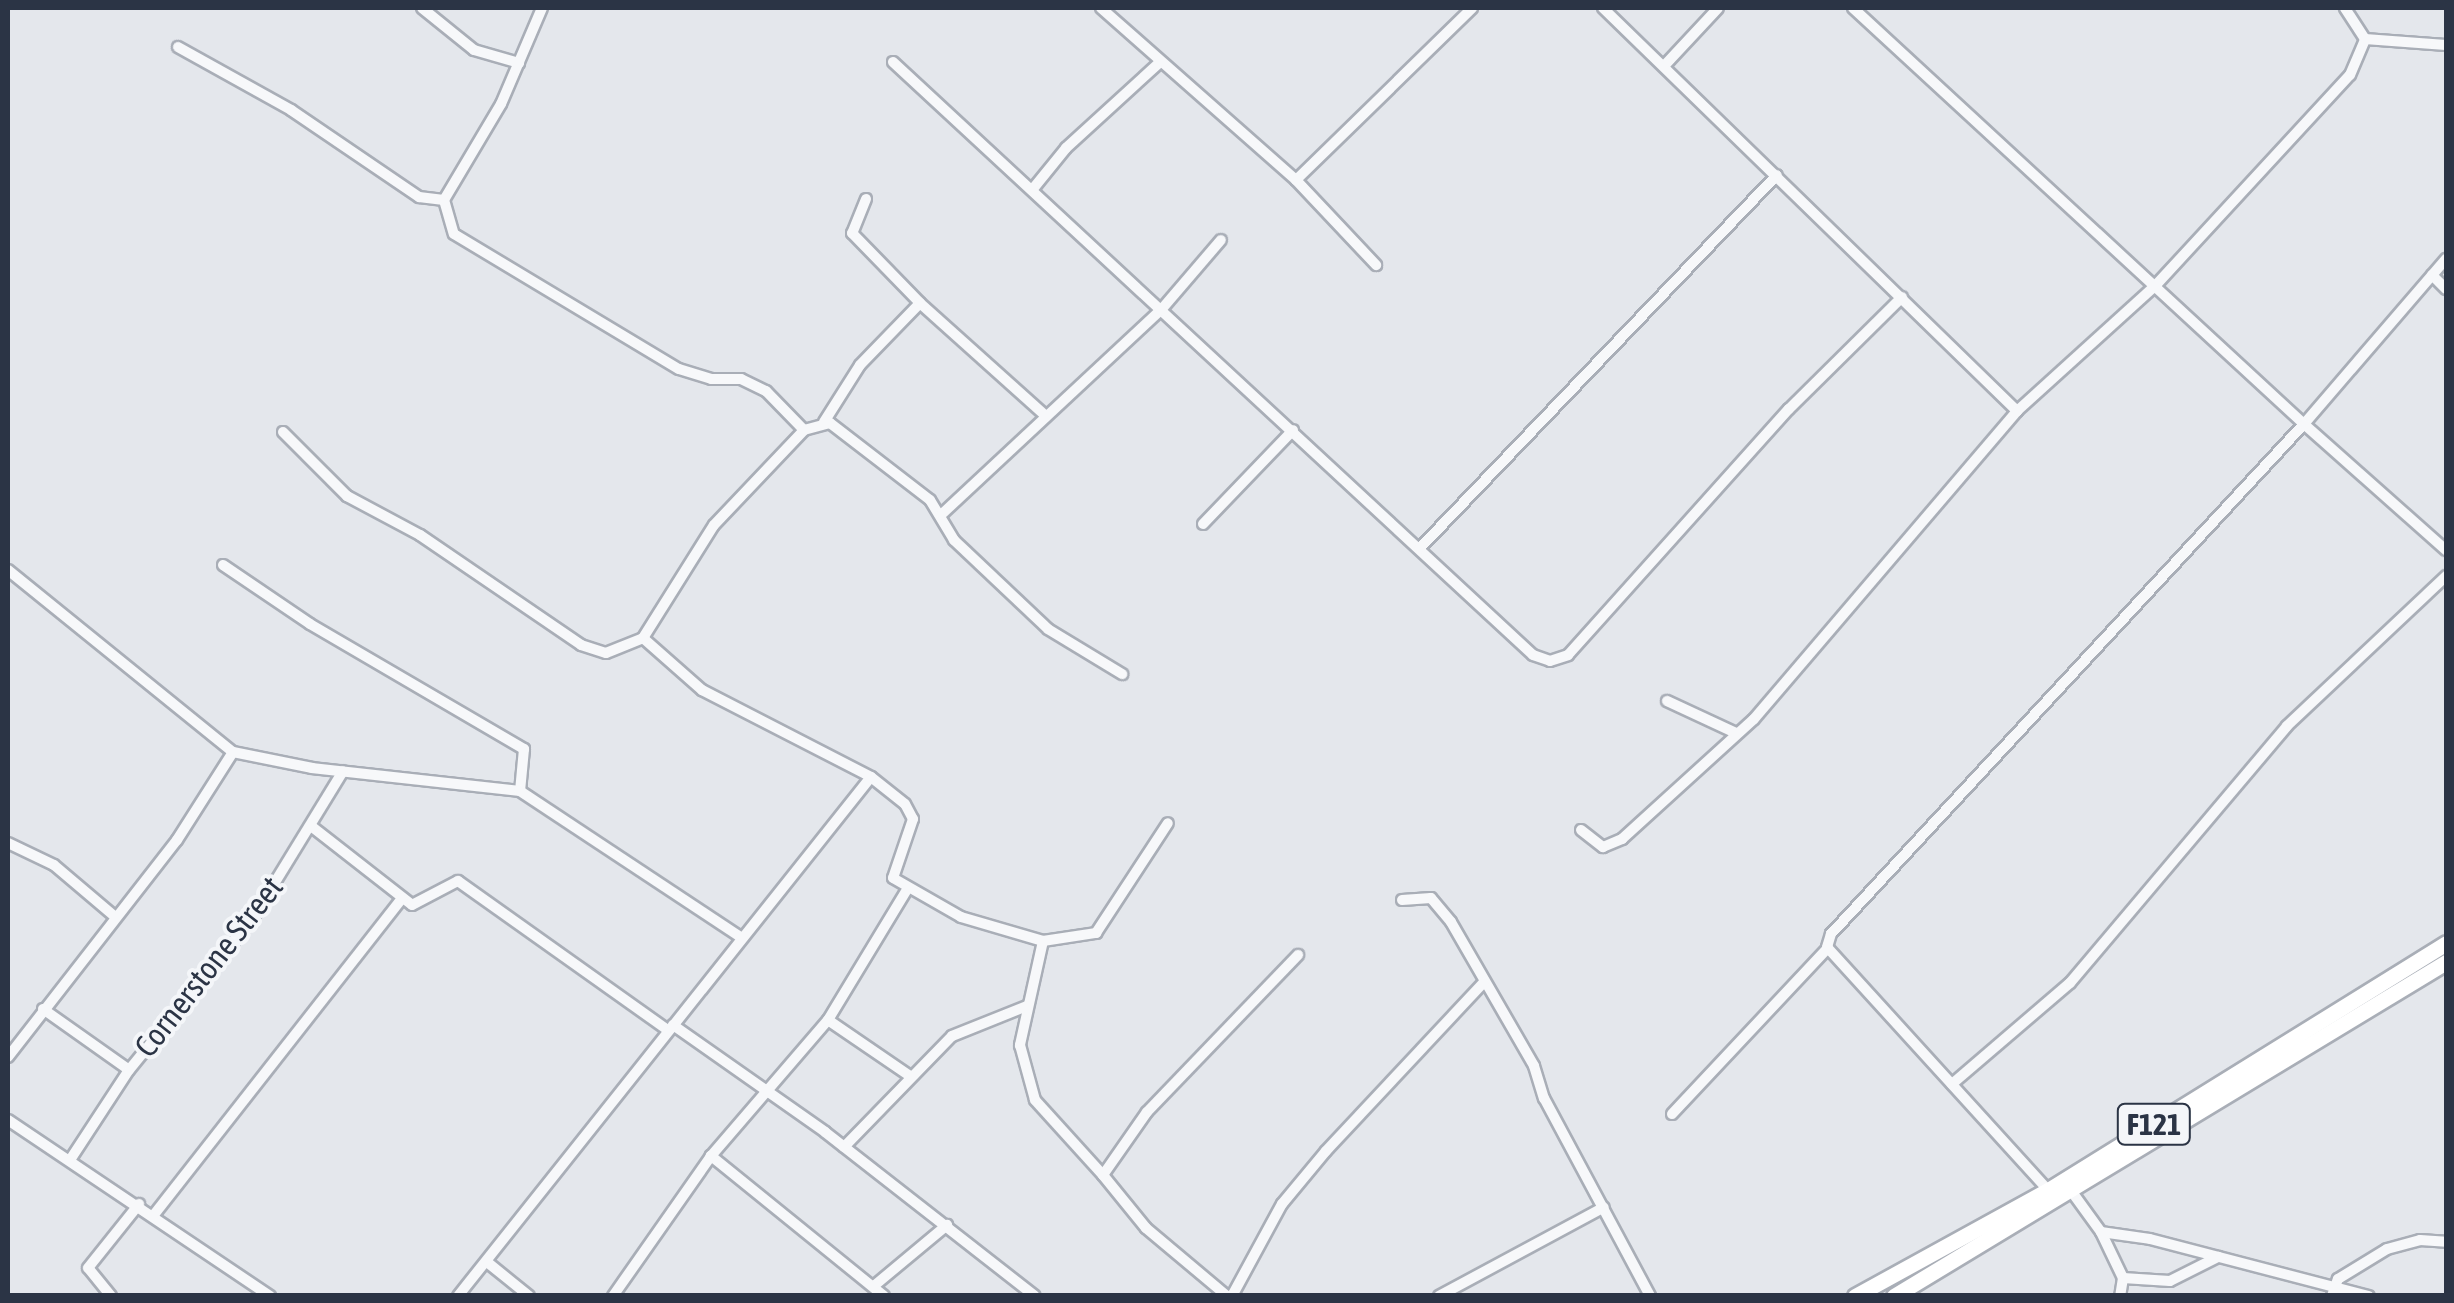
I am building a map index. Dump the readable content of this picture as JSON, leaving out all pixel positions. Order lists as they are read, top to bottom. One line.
{"streets":{"main road":["F121"],"street":["Cornerstone Street"]}}
